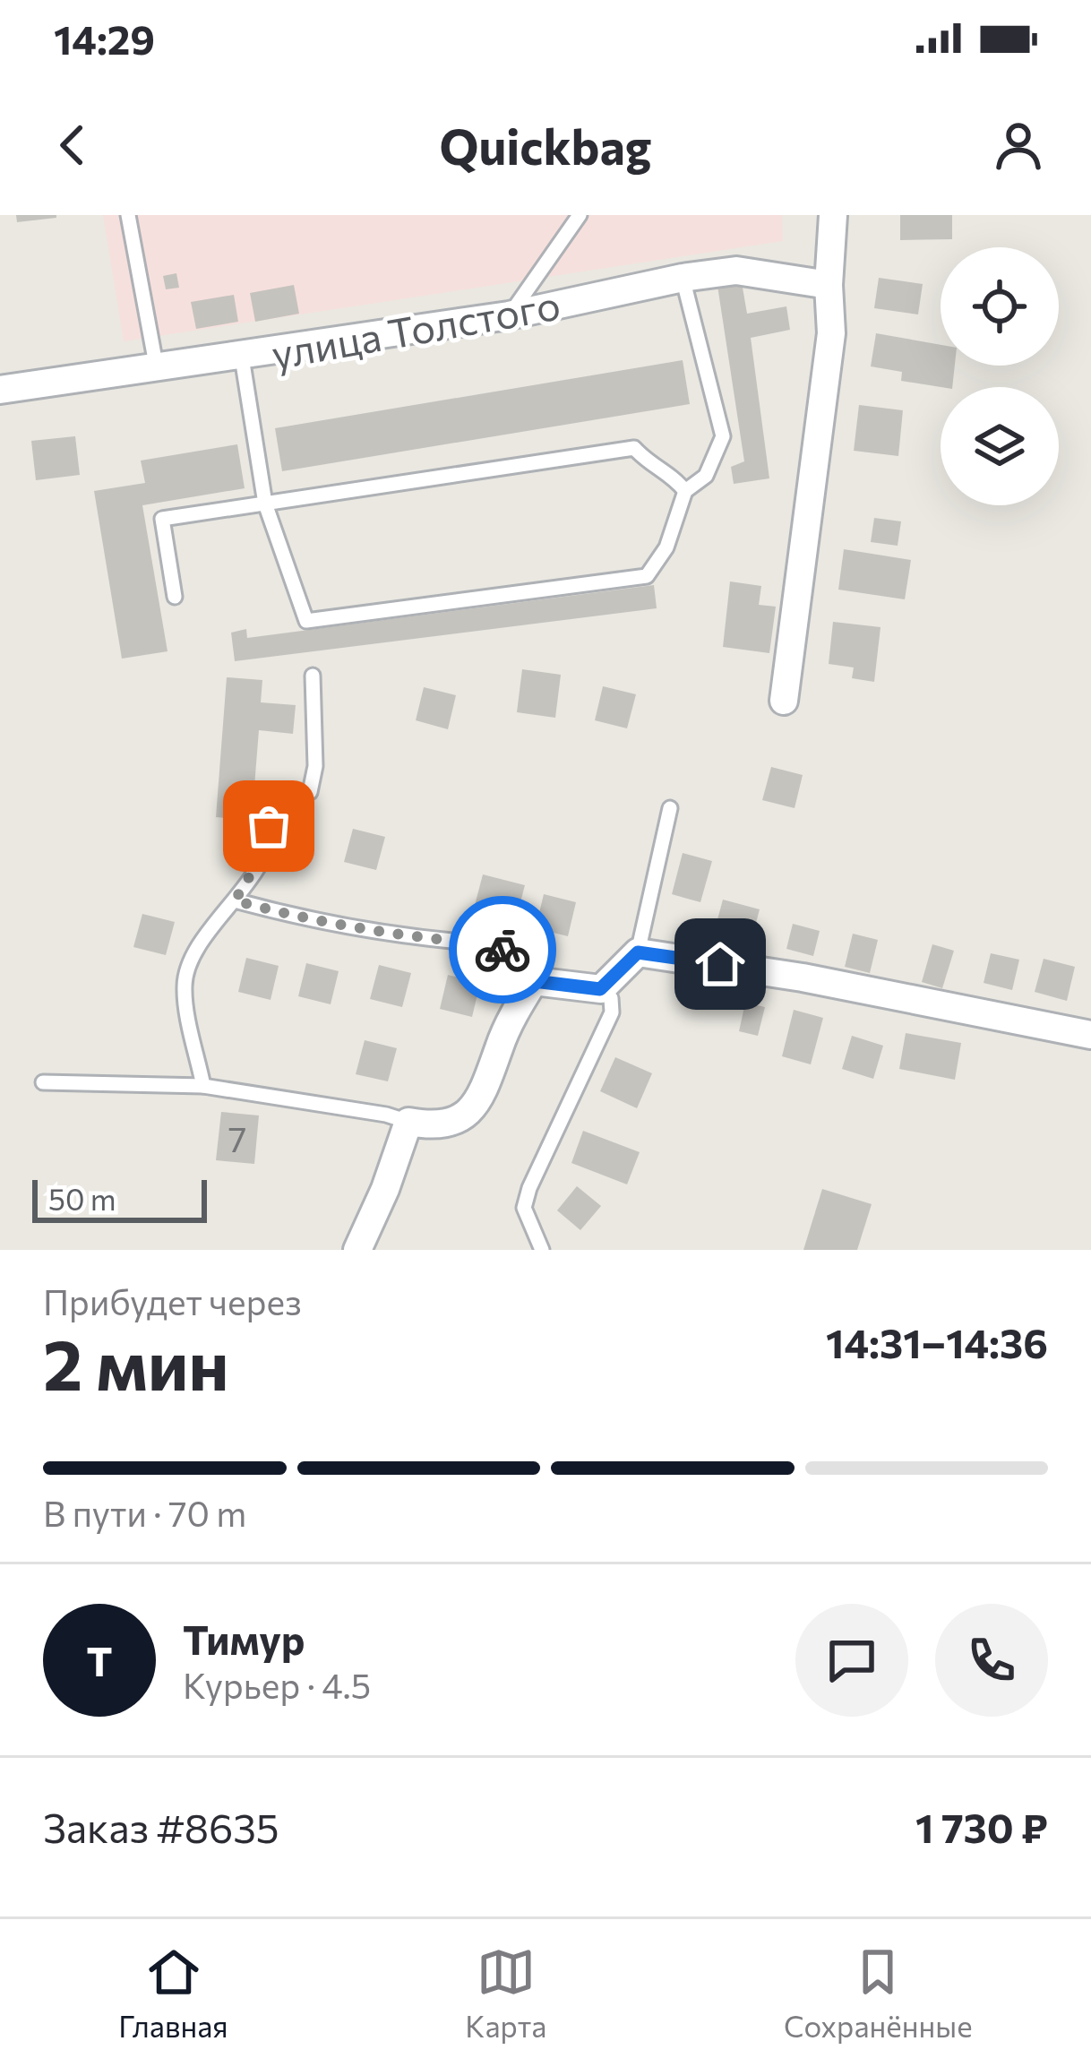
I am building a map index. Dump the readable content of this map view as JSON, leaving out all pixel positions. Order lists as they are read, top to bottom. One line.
{"streets":{"street":["улица Толстого"]},"house_numbers":["7"],"scale_bar":"50 m","page":{"status":"14:29","header":"Quickbag","scale":"50 m","heading":["2 мин","Прибудет через","14:31–14:36"],"panel":["Тимур","Курьер · 4.5","Заказ #8635","1 730 ₽"],"bar":"В пути · 70 m","round":"Т","tabs":["Главная","Карта","Сохранённые"]}}
